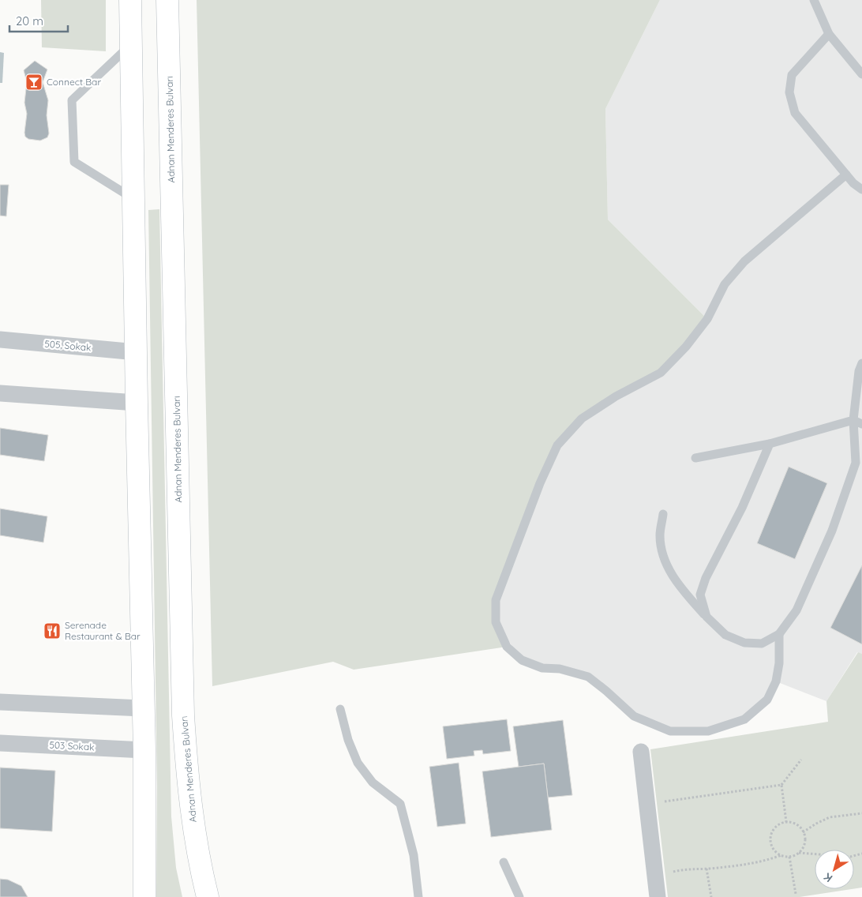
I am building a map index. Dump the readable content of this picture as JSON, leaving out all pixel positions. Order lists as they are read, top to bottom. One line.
{"streets":{"main road":["Adnan Menderes Bulvarı"],"street":["505. Sokak","503 Sokak"]},"places":{"bar":["Connect Bar"],"restaurant":["Serenade Restaurant & Bar"]},"scale_bar":"20 m","north":"bottom left"}
